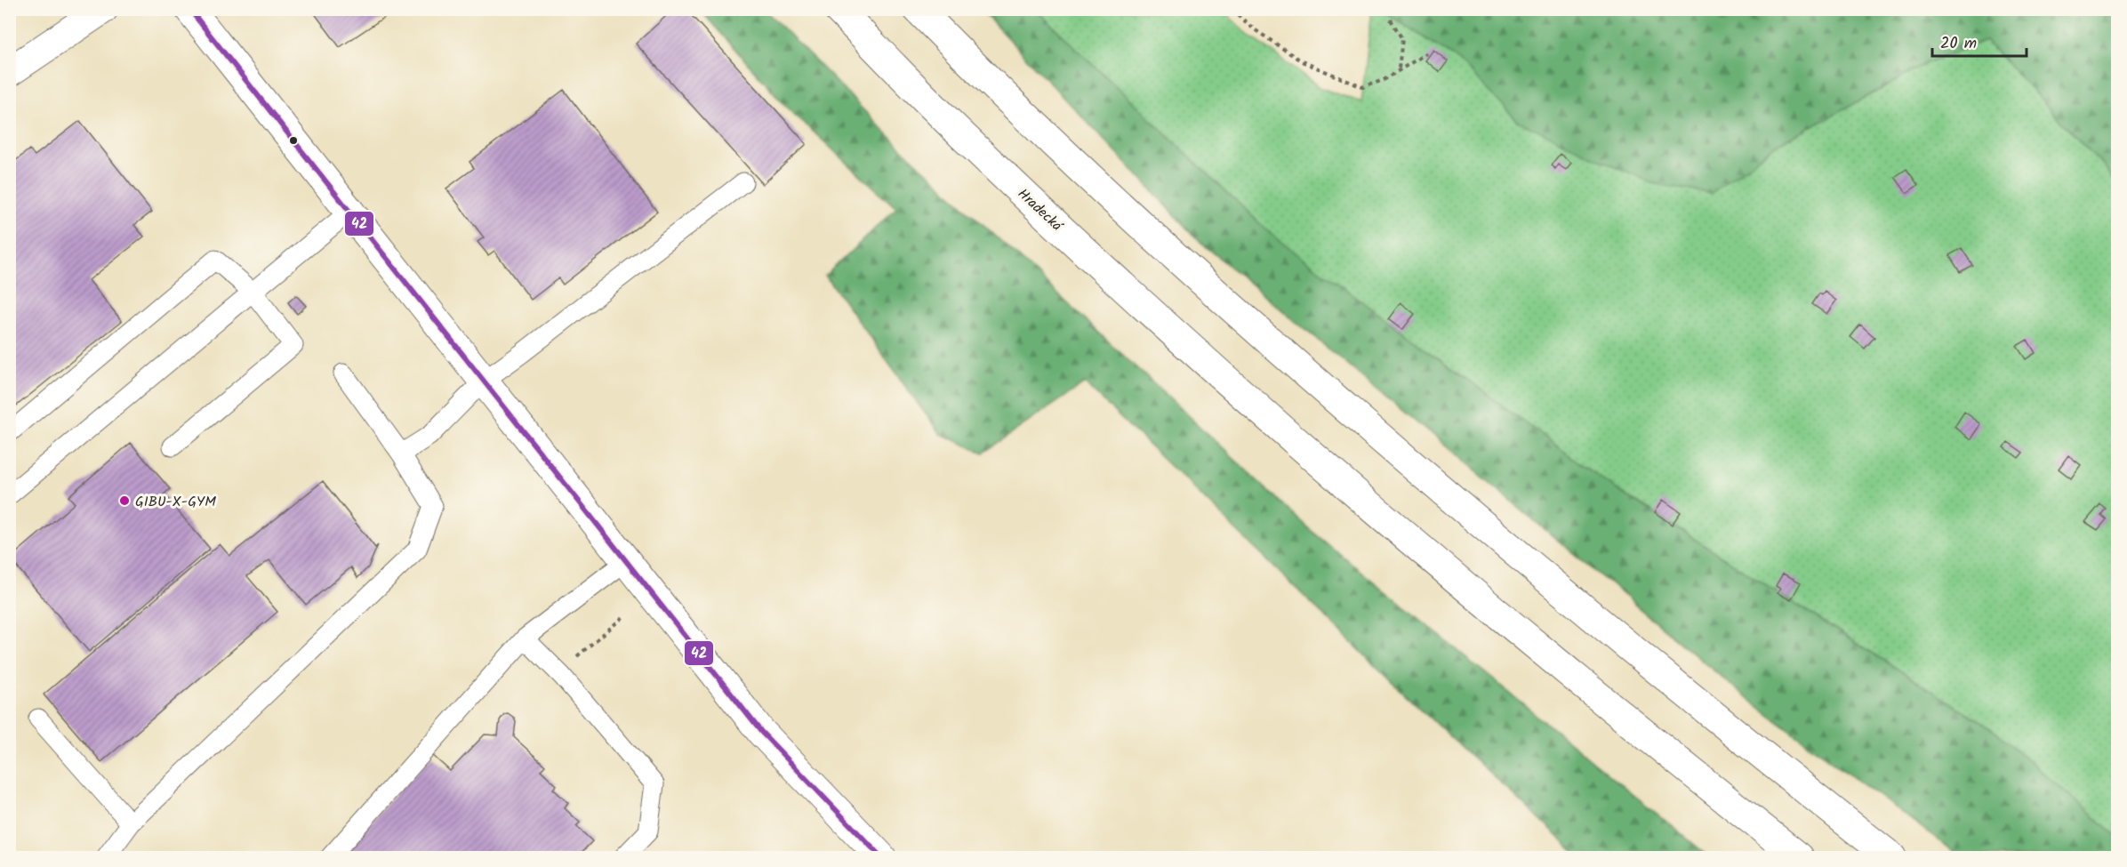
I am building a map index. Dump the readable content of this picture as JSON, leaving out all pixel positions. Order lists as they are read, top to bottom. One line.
{"streets":{"main road":["Hradecká"]},"places":["GIBU-X-GYM"],"lines":["transit line 42"],"scale_bar":"20 m"}
